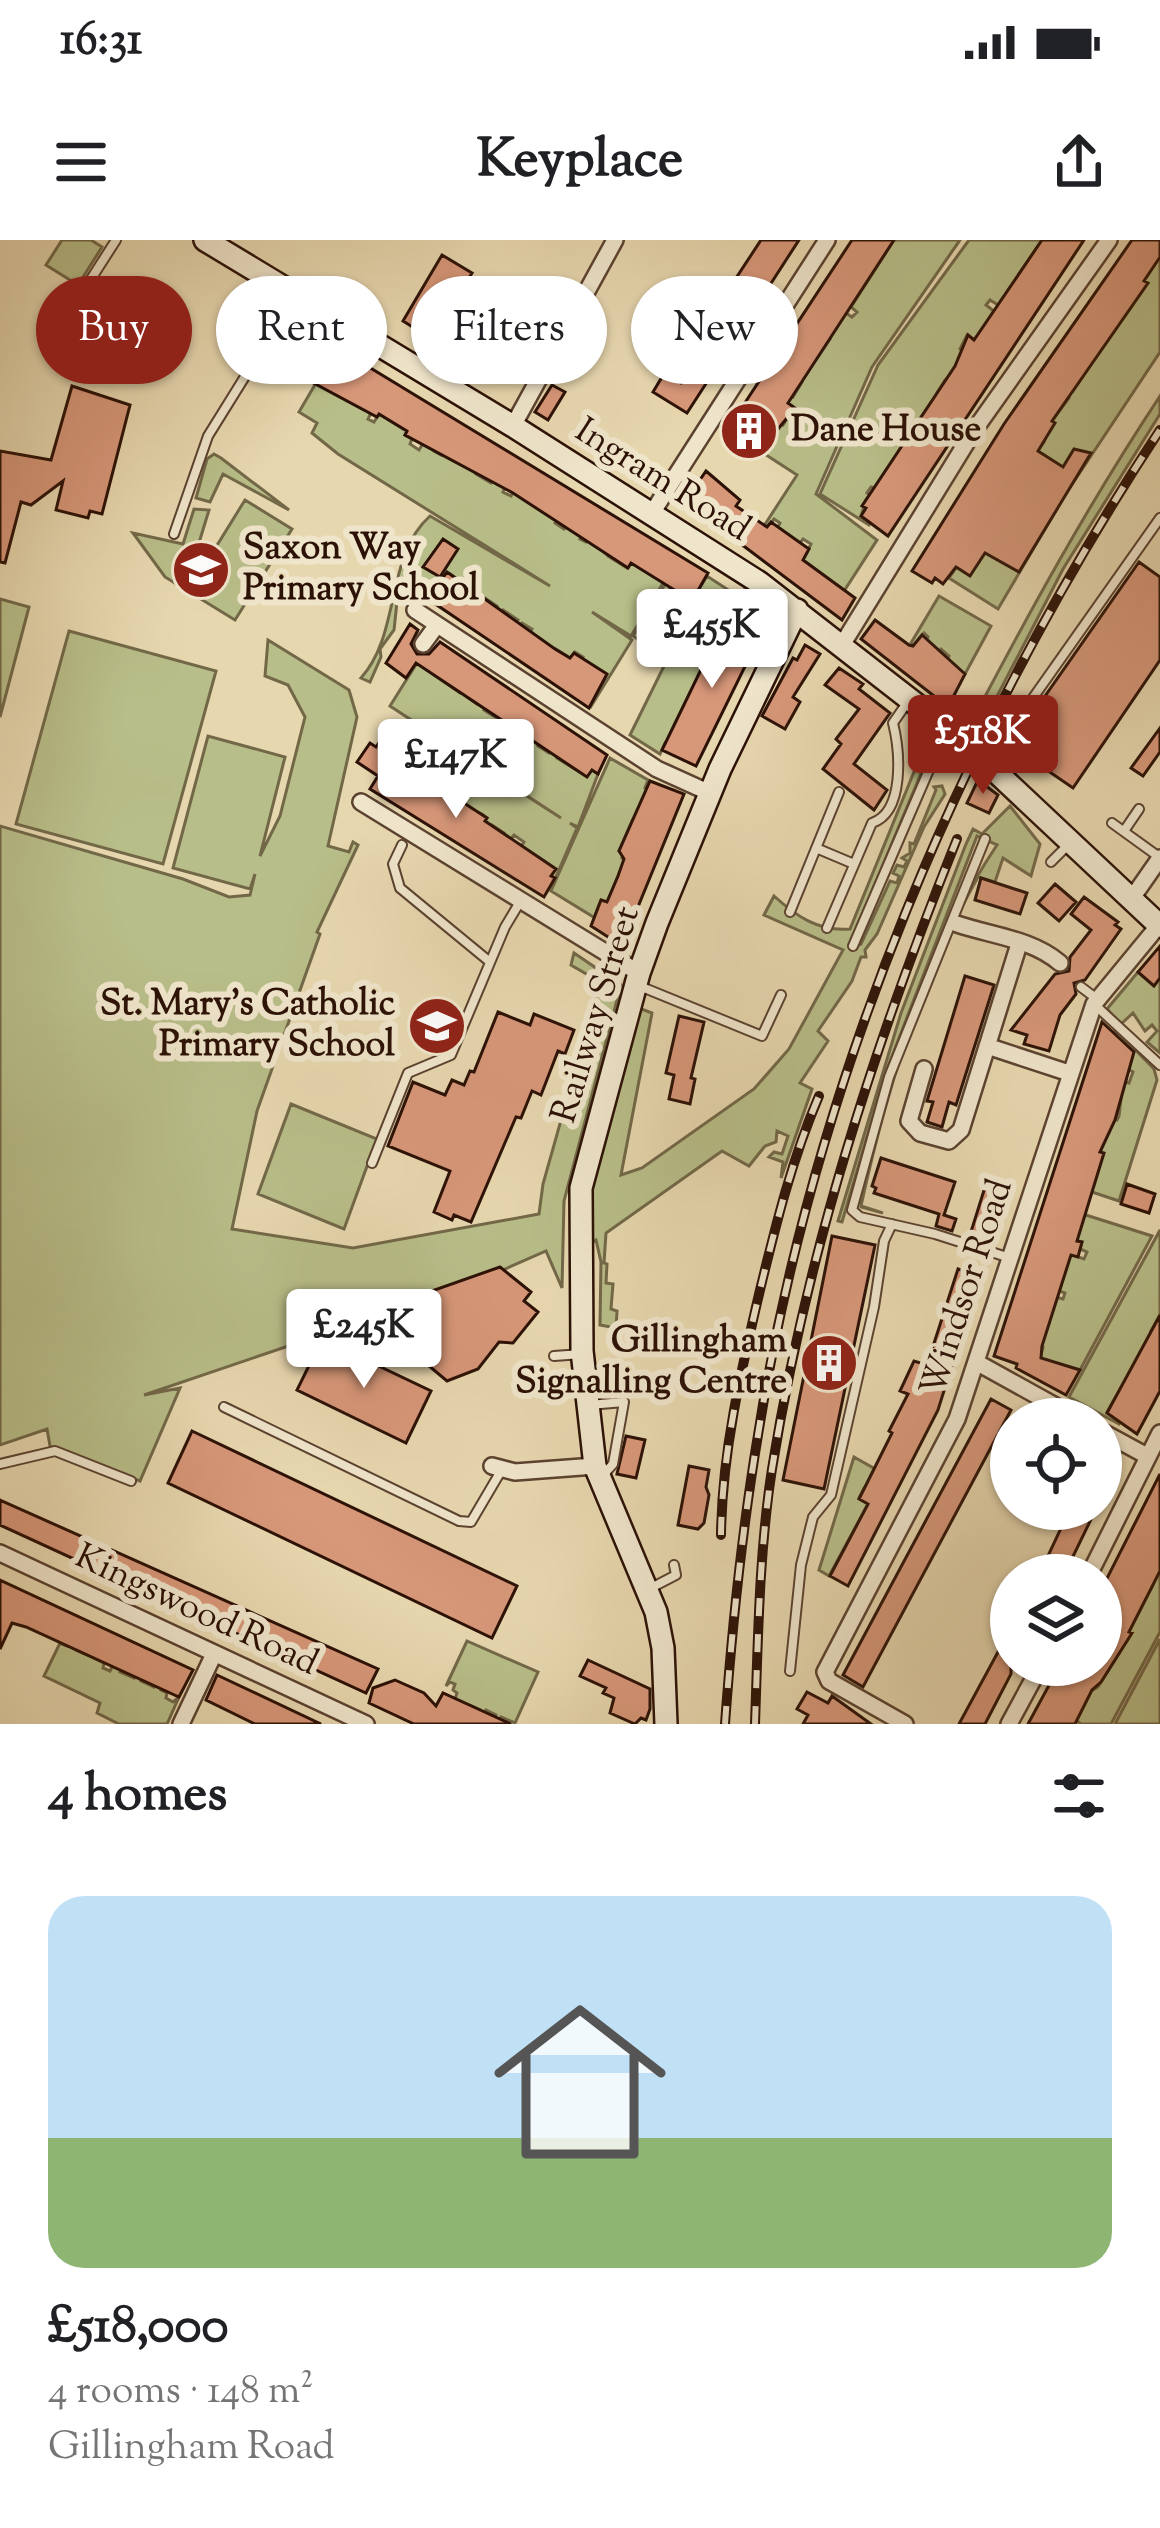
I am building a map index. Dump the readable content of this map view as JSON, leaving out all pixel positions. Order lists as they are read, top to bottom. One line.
{"streets":{"street":["Ingram Road","Railway Street","Windsor Road","Kingswood Road"]},"crossings":[["Ingram Road","Railway Street"],["Ingram Road","Windsor Road"]],"places":{"building":["Dane House","Gillingham Signalling Centre"],"school or university":["Saxon Way Primary School","St. Mary's Catholic Primary School"]},"page":{"status":"16:31","header":"Keyplace","chip":["Buy","Rent","Filters","New"],"price":["£455K","£518K","£147K","£245K"],"heading":"4 homes","list":[{"name":"£518,000","note":"4 rooms · 148 m² · Gillingham Road"}]}}
